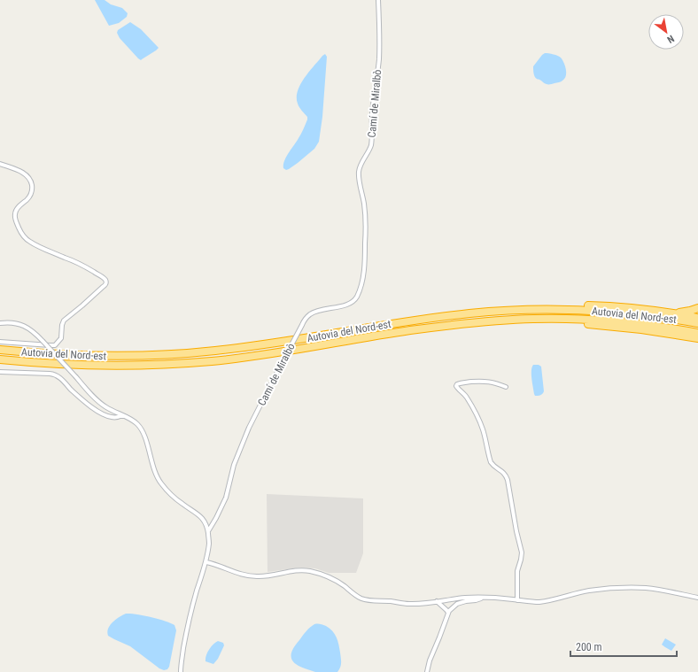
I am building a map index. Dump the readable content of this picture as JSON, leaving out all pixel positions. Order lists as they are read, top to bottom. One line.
{"streets":{"highway":["Autovia del Nord-est"],"street":["Camí de Miralbò"]},"scale_bar":"200 m","north":"bottom right"}
